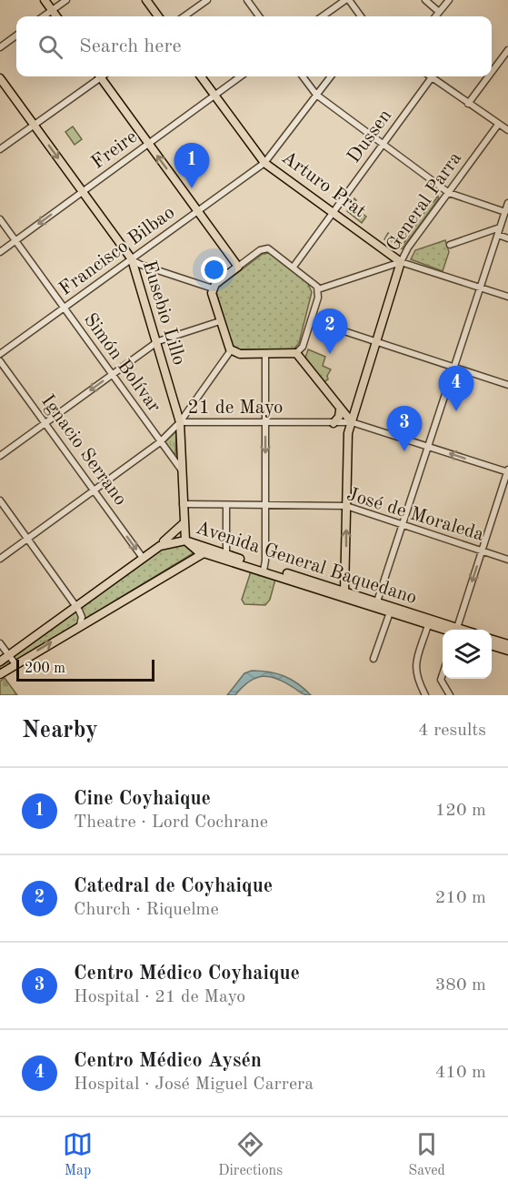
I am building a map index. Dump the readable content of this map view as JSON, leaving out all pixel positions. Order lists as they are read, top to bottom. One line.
{"streets":{"main road":["Arturo Prat","General Parra","Eusebio Lillo","Avenida General Baquedano"],"street":["Dussen","Freire","Francisco Bilbao","Simón Bolívar","21 de Mayo","Ignacio Serrano","José de Moraleda"]},"crossings":[["Dussen","Arturo Prat"],["Freire","Arturo Prat"],["Freire","Eusebio Lillo"],["Freire","Simón Bolívar"],["Arturo Prat","General Parra"],["Arturo Prat","Francisco Bilbao"],["General Parra","21 de Mayo"],["General Parra","José de Moraleda"],["General Parra","Avenida General Baquedano"],["Francisco Bilbao","Eusebio Lillo"],["Francisco Bilbao","Simón Bolívar"],["Eusebio Lillo","Simón Bolívar"],["Eusebio Lillo","21 de Mayo"],["Eusebio Lillo","José de Moraleda"],["Eusebio Lillo","Avenida General Baquedano"],["Simón Bolívar","21 de Mayo"],["21 de Mayo","Ignacio Serrano"],["Ignacio Serrano","Avenida General Baquedano"]],"scale_bar":"200 m","page":{"search":"Search here","pins":["1","2","4","3"],"scale":"200 m","heading":["Nearby","4 results"],"list":[{"mark":"1","name":"Cine Coyhaique","note":"Theatre · Lord Cochrane","value":"120 m"},{"mark":"2","name":"Catedral de Coyhaique","note":"Church · Riquelme","value":"210 m"},{"mark":"3","name":"Centro Médico Coyhaique","note":"Hospital · 21 de Mayo","value":"380 m"},{"mark":"4","name":"Centro Médico Aysén","note":"Hospital · José Miguel Carrera","value":"410 m"}],"nav":["Map","Directions","Saved"]}}
